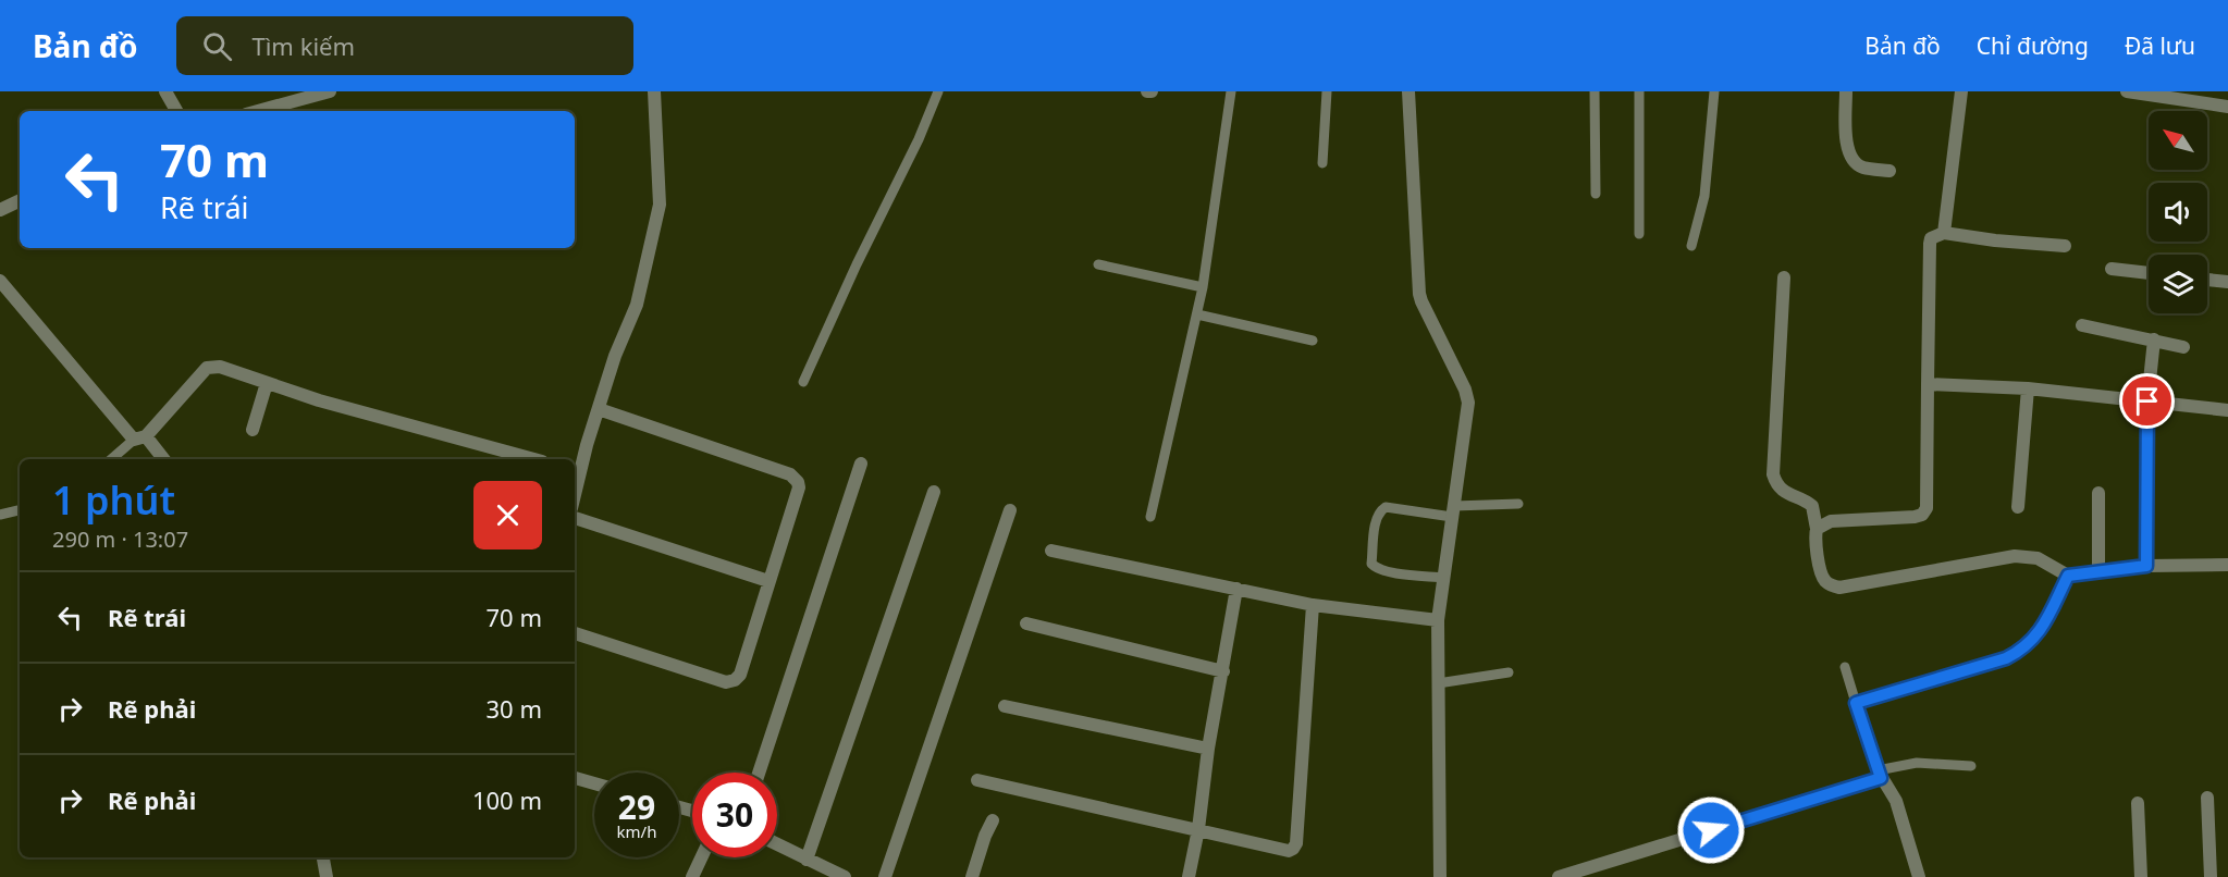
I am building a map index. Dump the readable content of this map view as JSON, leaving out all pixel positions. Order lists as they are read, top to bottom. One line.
{"north":"top left","page":{"header":"Bản đồ","search":"Tìm kiếm","nav":["Bản đồ","Chỉ đường","Đã lưu"],"turn":["70 m","Rẽ trái"],"heading":["1 phút","290 m · 13:07"],"list":[{"name":"Rẽ trái","value":"70 m"},{"name":"Rẽ phải","value":"30 m"},{"name":"Rẽ phải","value":"100 m"}],"speed":"29 km/h","limit":"30"}}
